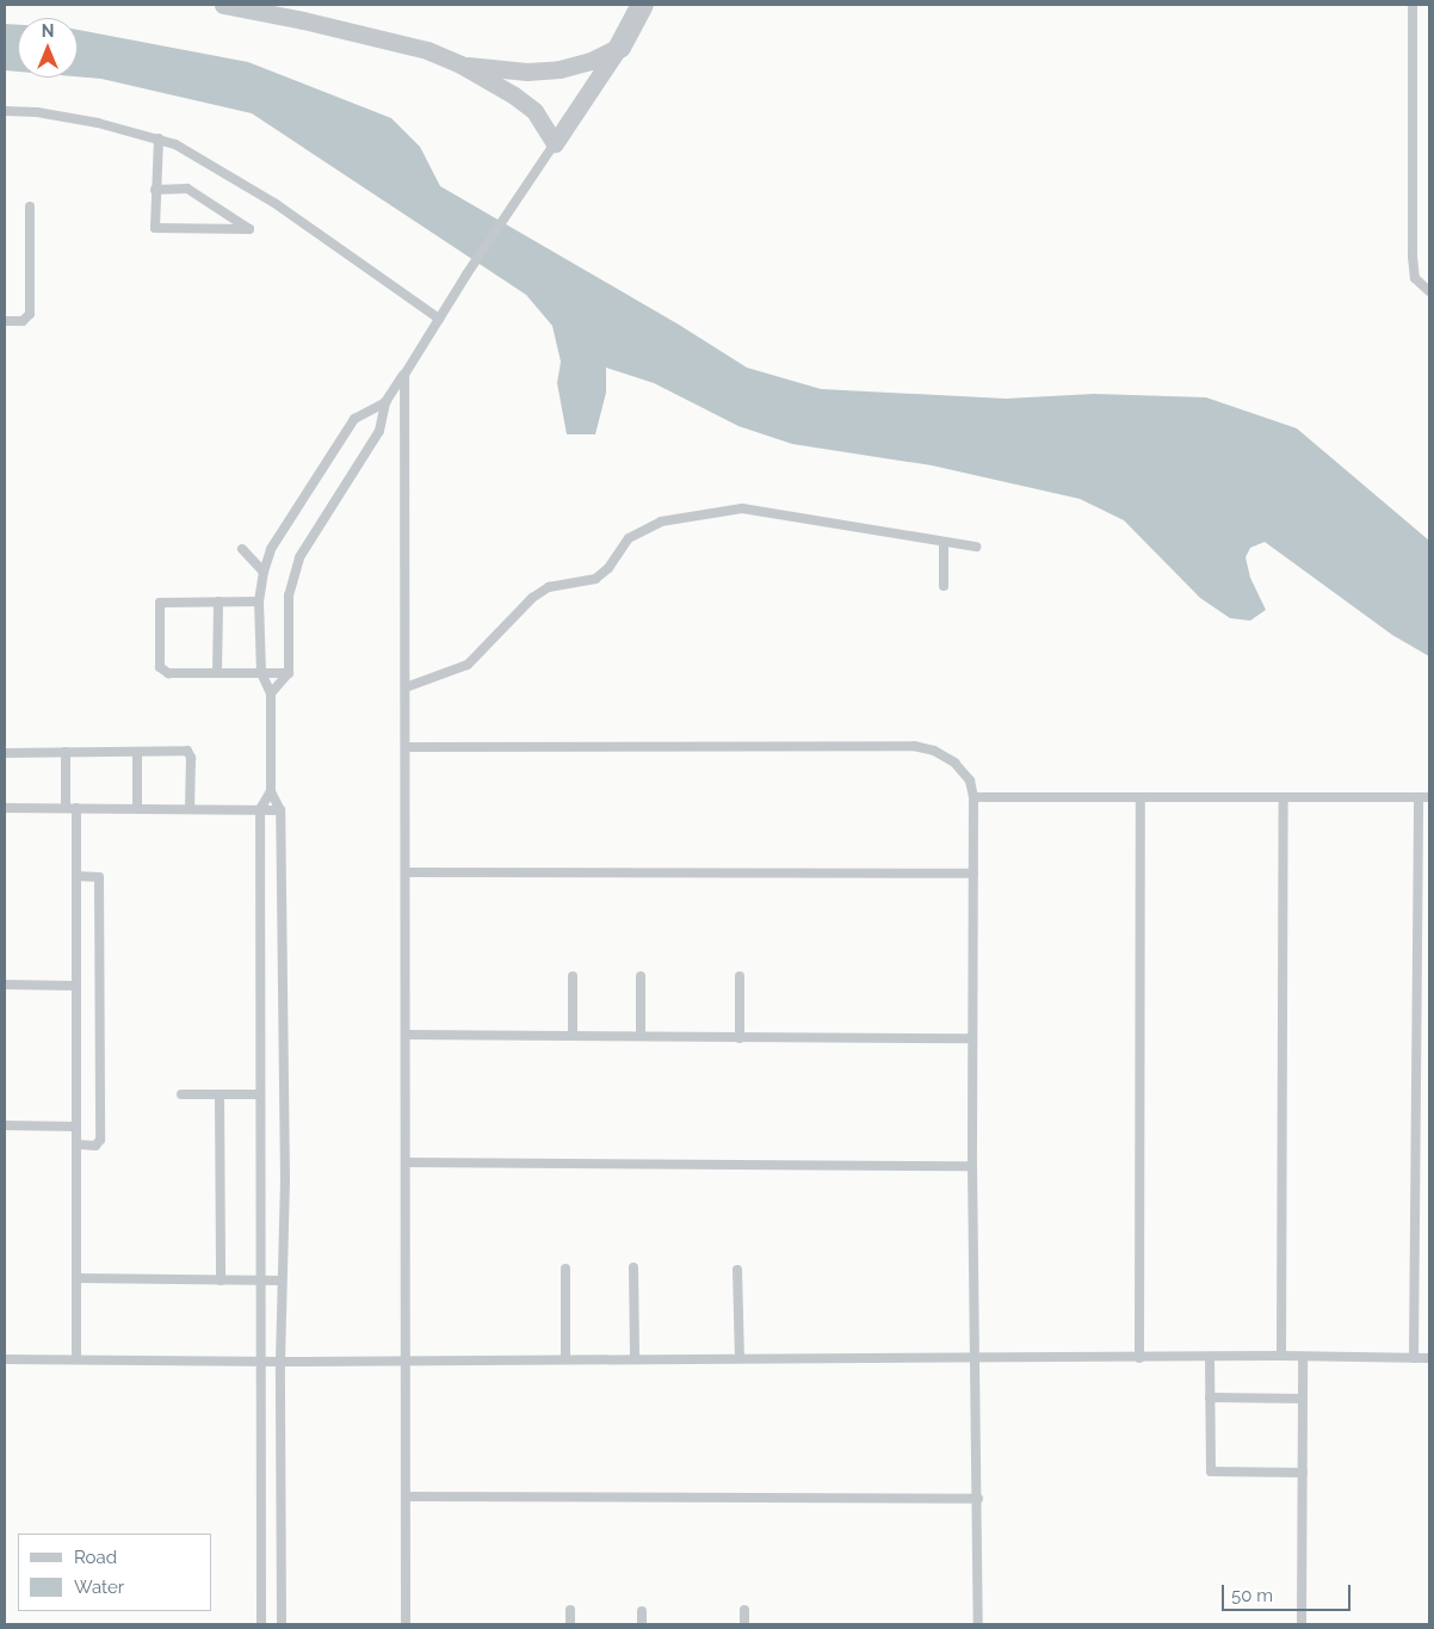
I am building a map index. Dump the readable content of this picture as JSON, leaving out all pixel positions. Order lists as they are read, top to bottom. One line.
{"legend":["Road","Water"],"scale_bar":"50 m","north":"top"}
